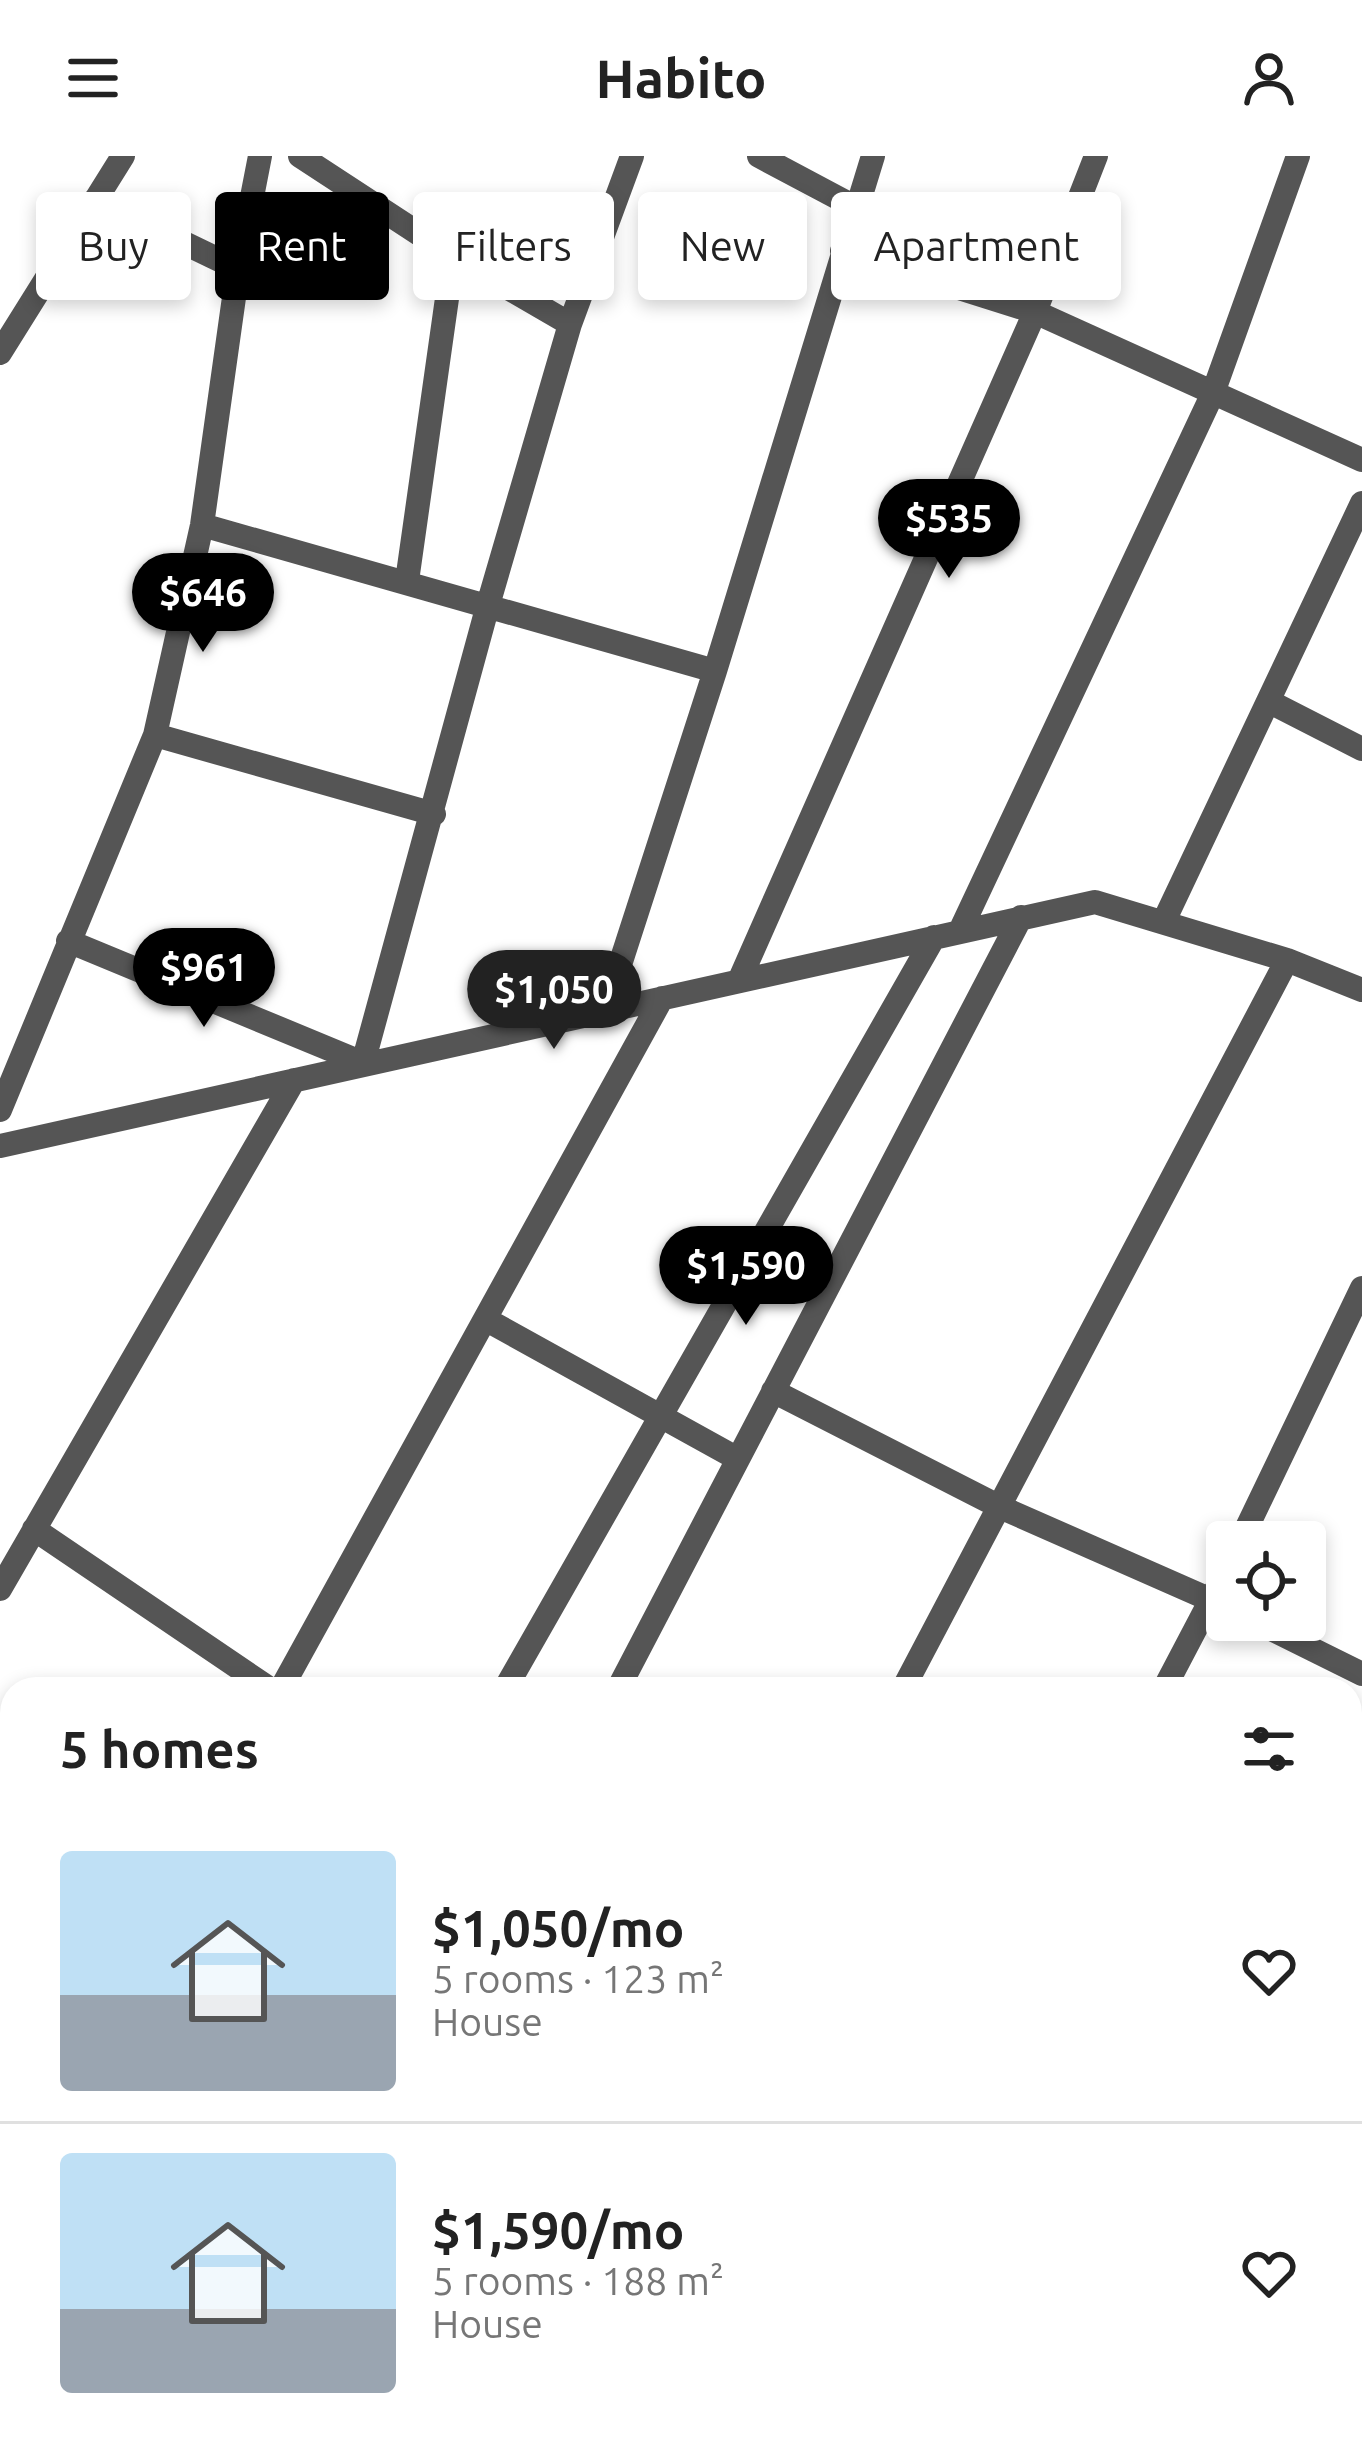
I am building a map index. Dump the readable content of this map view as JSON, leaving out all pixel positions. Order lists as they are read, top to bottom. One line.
{"page":{"header":"Habito","chip":["Buy","Rent","Filters","New","Apartment"],"price":["$535","$646","$961","$1,050","$1,590"],"heading":"5 homes","list":[{"name":"$1,050/mo","note":"5 rooms · 123 m² · House"},{"name":"$1,590/mo","note":"5 rooms · 188 m² · House"}]}}
